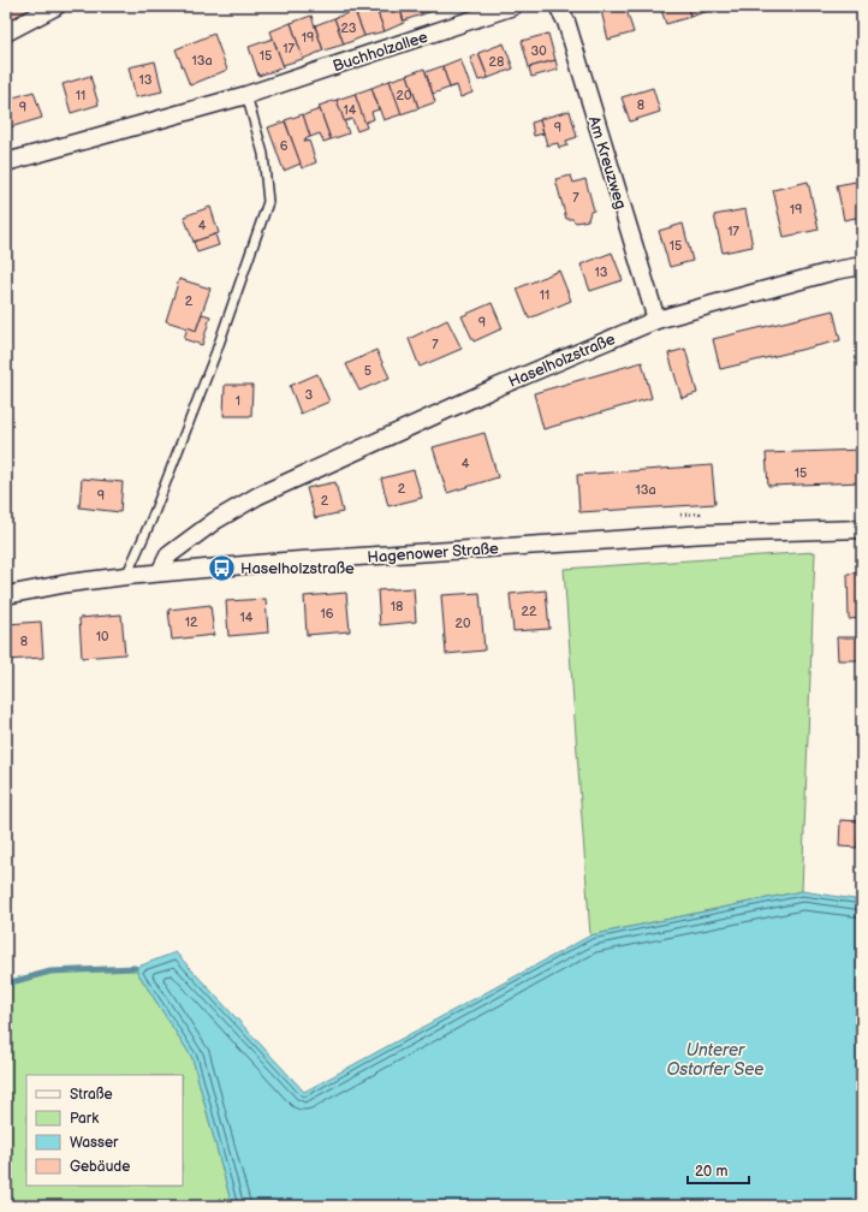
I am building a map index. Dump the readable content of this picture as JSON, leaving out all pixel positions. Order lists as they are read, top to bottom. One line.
{"streets":{"street":["Buchholzallee","Am Kreuzweg","Haselholzstraße","Hagenower Straße"]},"crossings":[["Am Kreuzweg","Haselholzstraße"],["Haselholzstraße","Hagenower Straße"]],"water":["Unterer Ostorfer See"],"places":{"bus stop":["Haselholzstraße"]},"house_numbers":["23","19","17","30","15","13a","28","13","11","20","8","9","14","9","6","7","19","4","17","15","13","11","2","9","7","5","3","1","4","15","2","13a","9","2","18","22","16","14","12","20","10","8"],"legend":["Straße","Park","Wasser","Gebäude"],"scale_bar":"20 m"}
